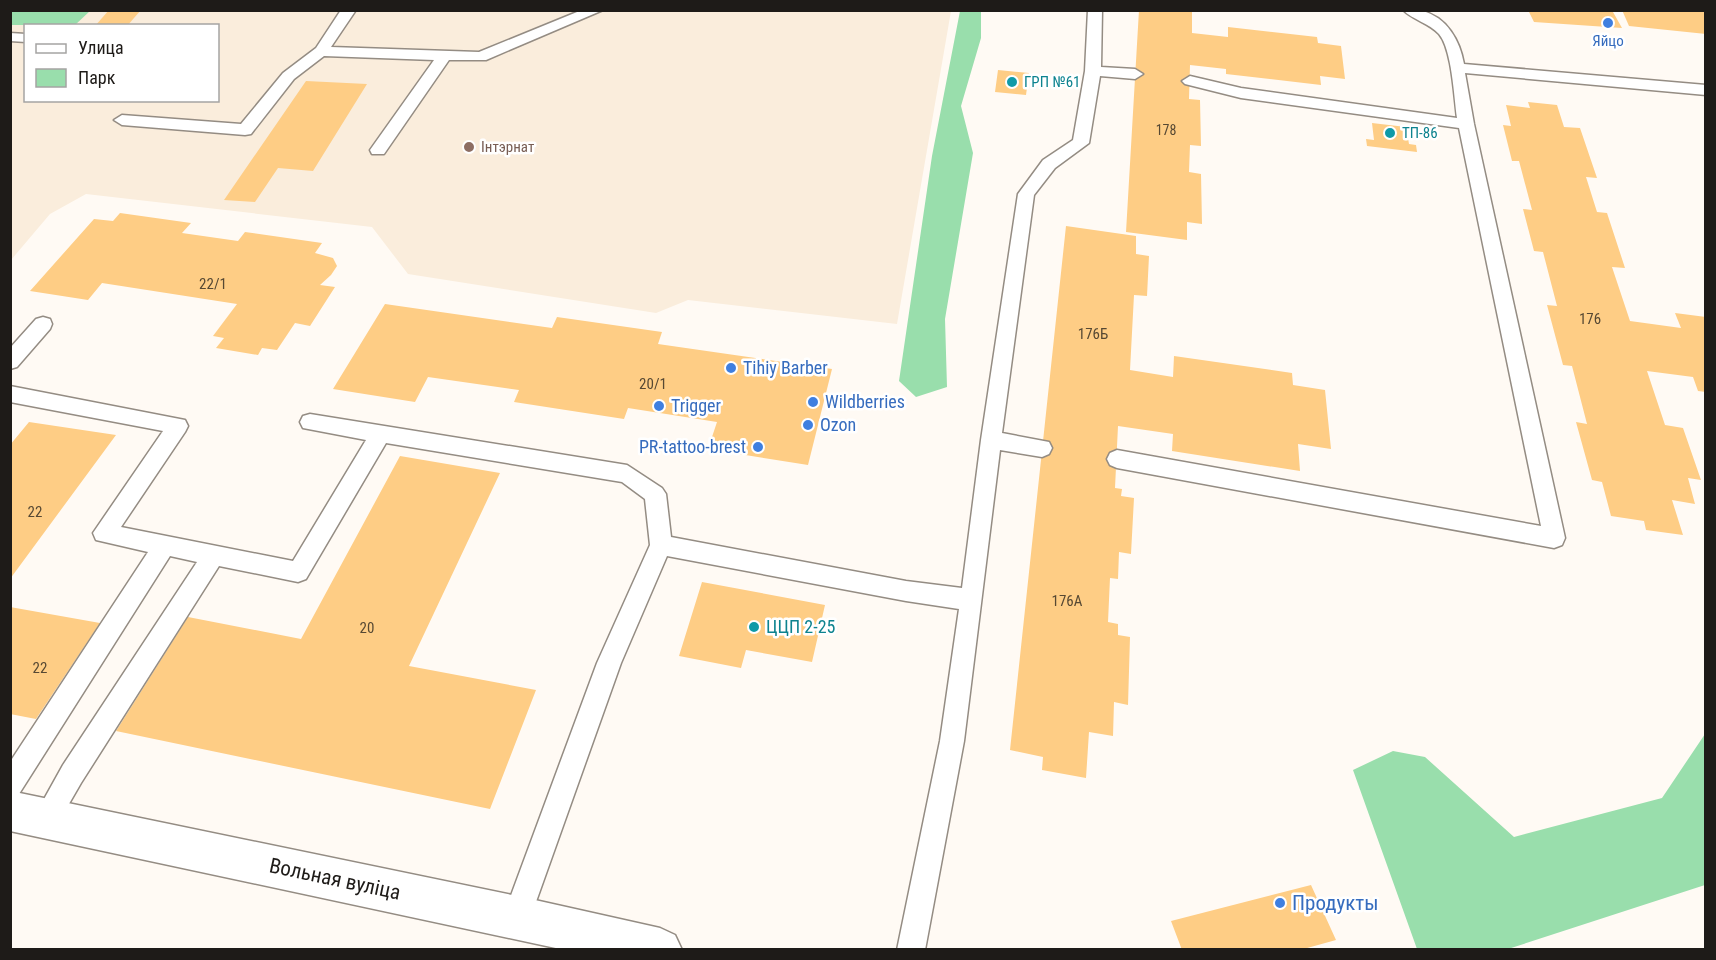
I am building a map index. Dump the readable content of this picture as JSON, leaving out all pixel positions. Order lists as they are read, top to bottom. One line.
{"streets":{"street":["Вольная вуліца"]},"places":["Яйцо","ГРП №61","ТП-86","Інтэрнат","Tihiy Barber","Wildberries","Trigger","Ozon","PR-tattoo-brest","ЦЦП 2-25","Продукты"],"house_numbers":["178","22/1","176","176Б","20/1","22","176А","20","22"],"legend":["Улица","Парк"]}
